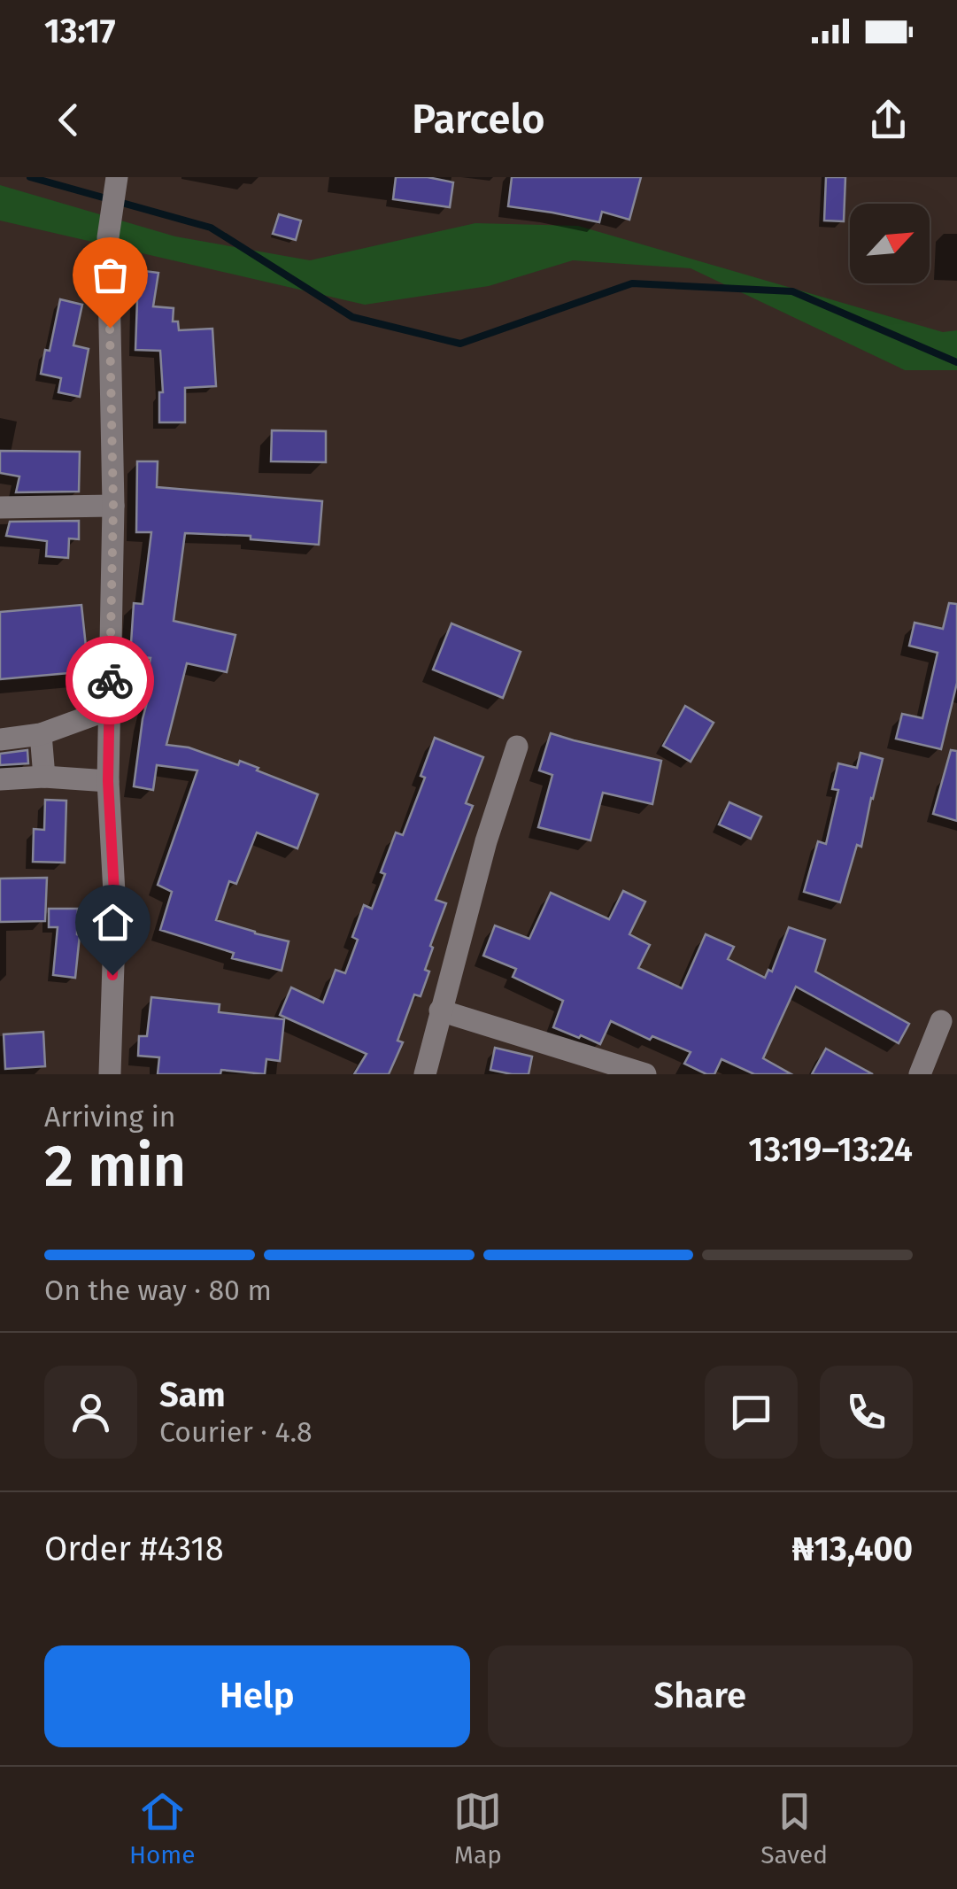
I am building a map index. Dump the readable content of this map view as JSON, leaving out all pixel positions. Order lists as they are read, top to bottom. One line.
{"north":"top right","page":{"status":"13:17","header":"Parcelo","heading":["2 min","Arriving in","13:19–13:24"],"panel":["Sam","Courier · 4.8","Order #4318","₦13,400"],"bar":"On the way · 80 m","buttons":["Help","Share"],"tabs":["Home","Map","Saved"]}}
